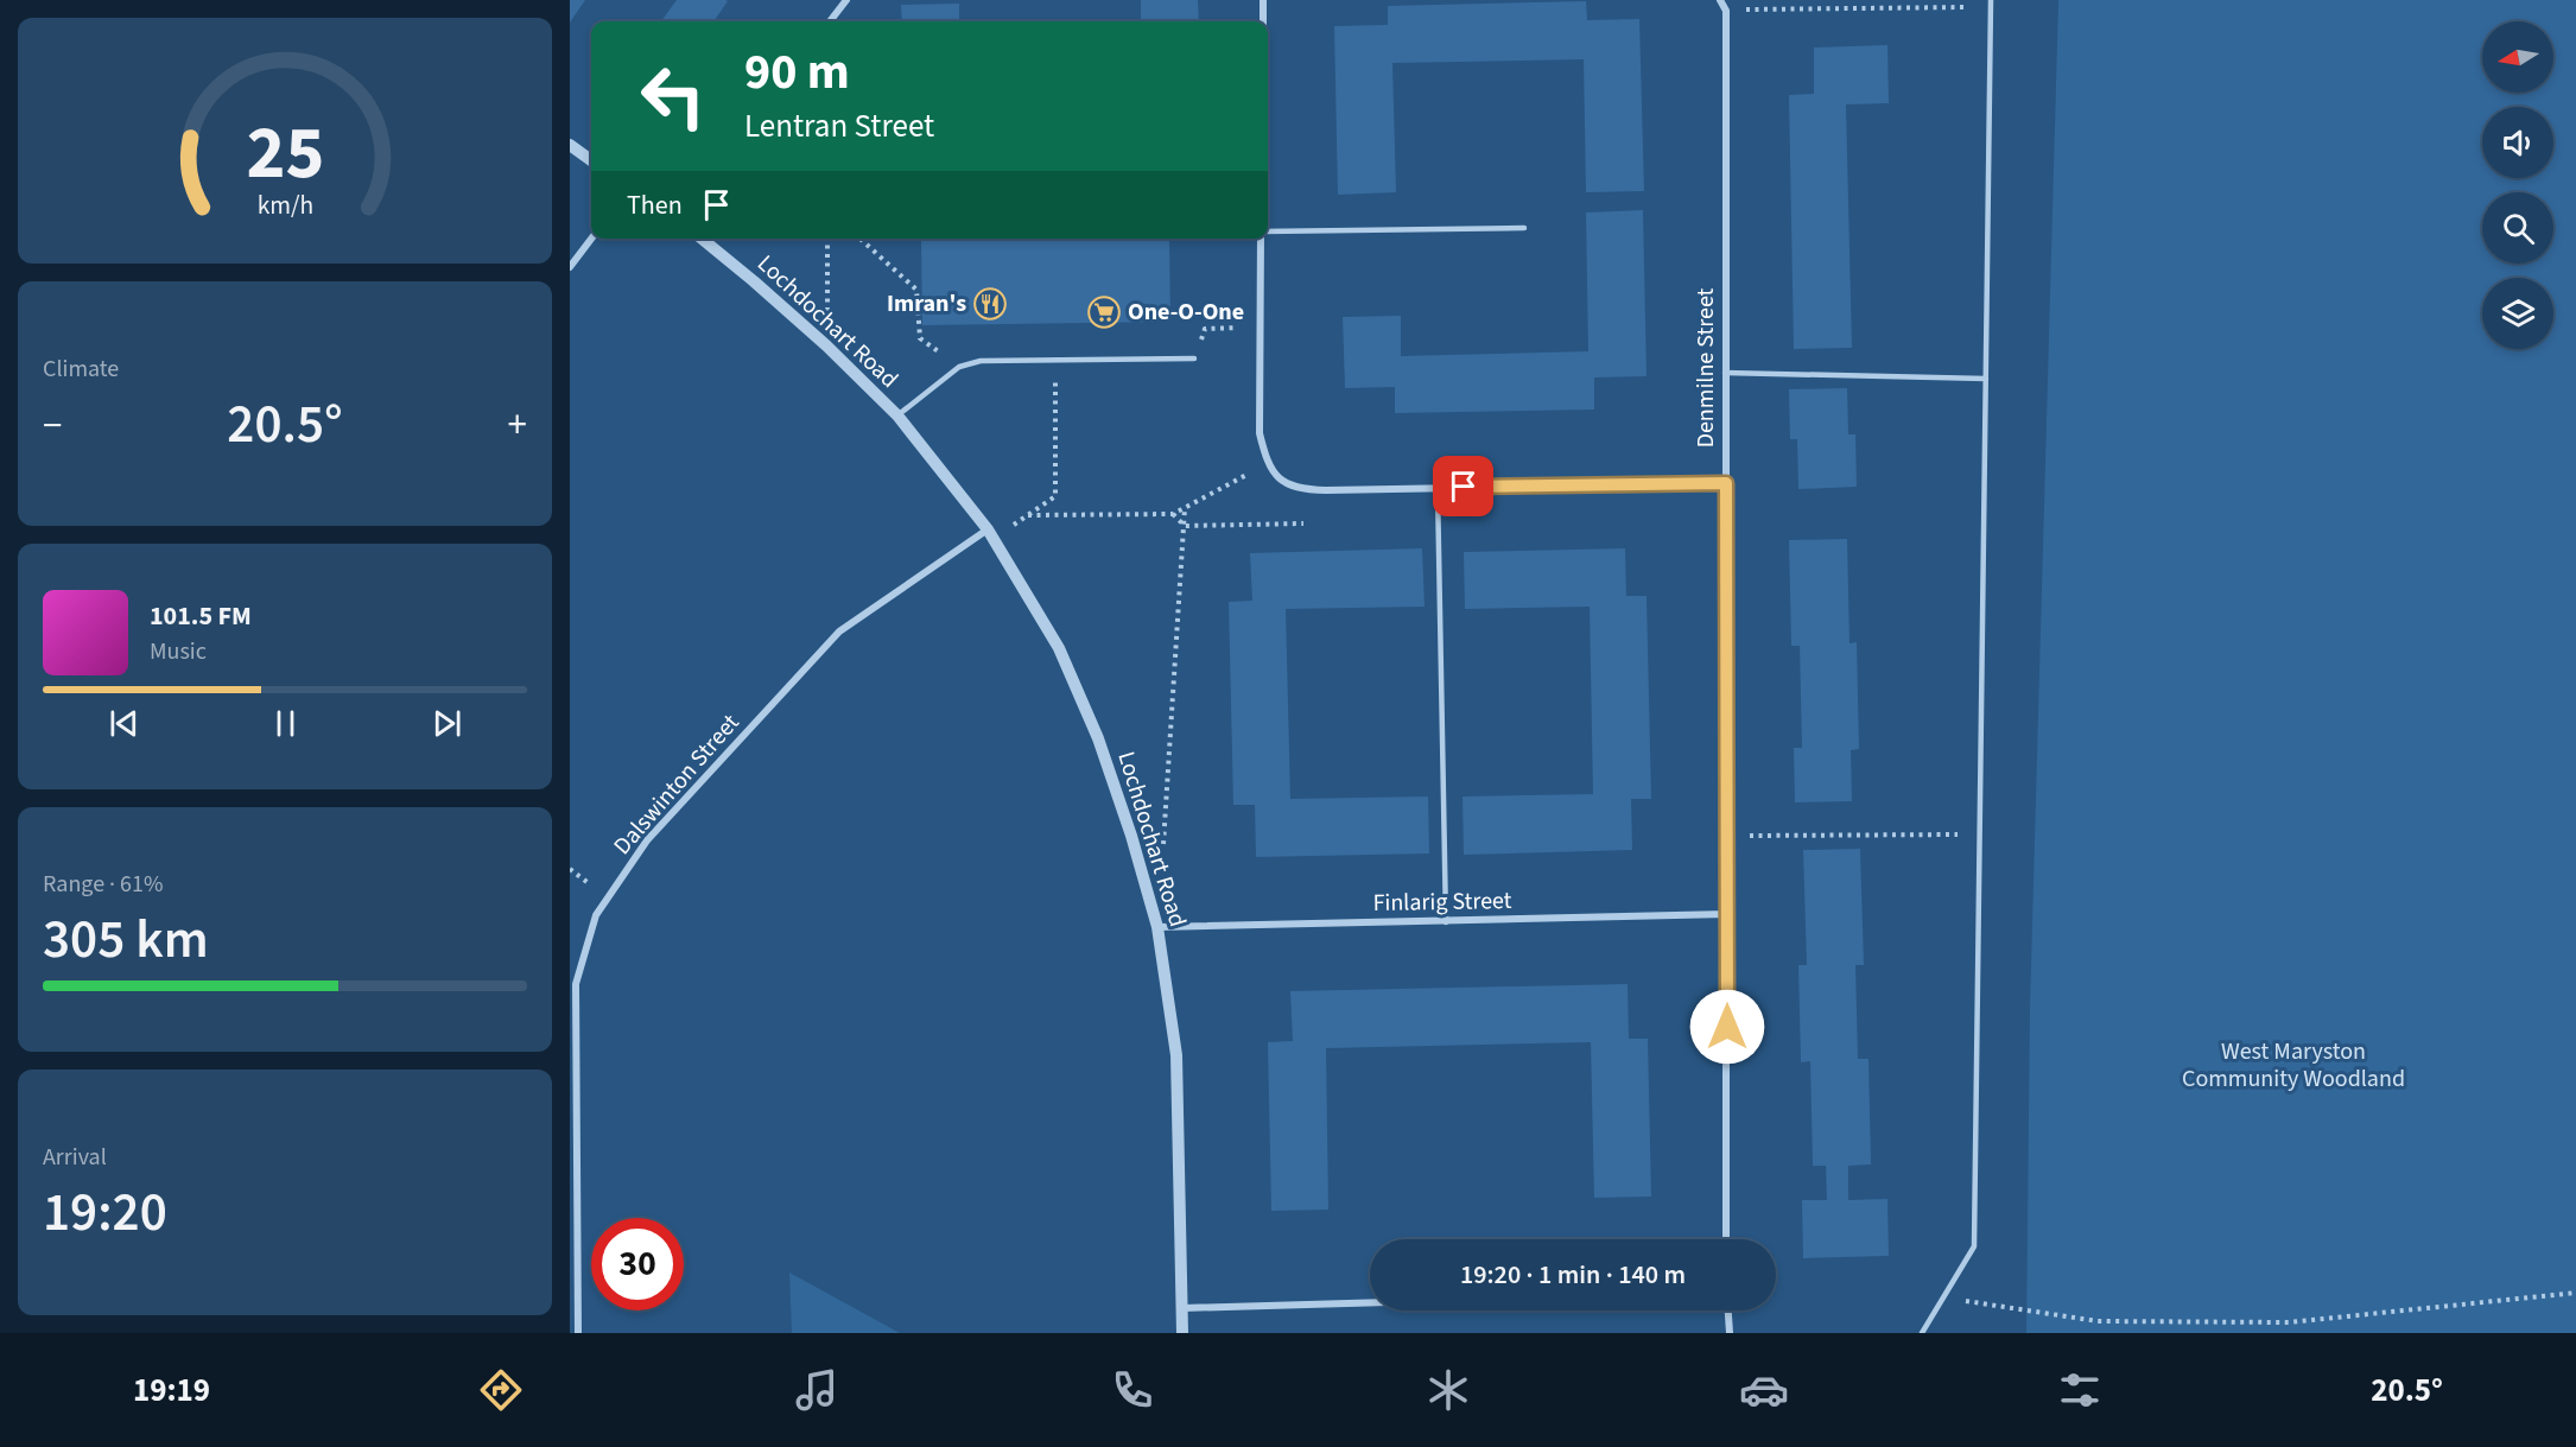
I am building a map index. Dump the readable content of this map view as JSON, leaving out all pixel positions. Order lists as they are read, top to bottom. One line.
{"streets":{"street":["Lochdochart Road","Denmilne Street","Dalswinton Street","Finlarig Street"]},"crossings":[["Lochdochart Road","Dalswinton Street"],["Lochdochart Road","Finlarig Street"],["Denmilne Street","Finlarig Street"]],"parks":["West Maryston Community Woodland"],"places":{"restaurant":["Imran's"],"supermarket":["One-O-One"]},"north":"left","page":{"turn":["90 m","Lentran Street"],"then":"Then","tile":["Climate",["Range · 61%","305 km"],["Arrival","19:20"]],"heat":["−","20.5°","+"],"song":["101.5 FM","Music"],"limit":"30","trip":"19:20 · 1 min · 140 m","tabs":["19:19","20.5°"],"gauge":["25","km/h"]}}
